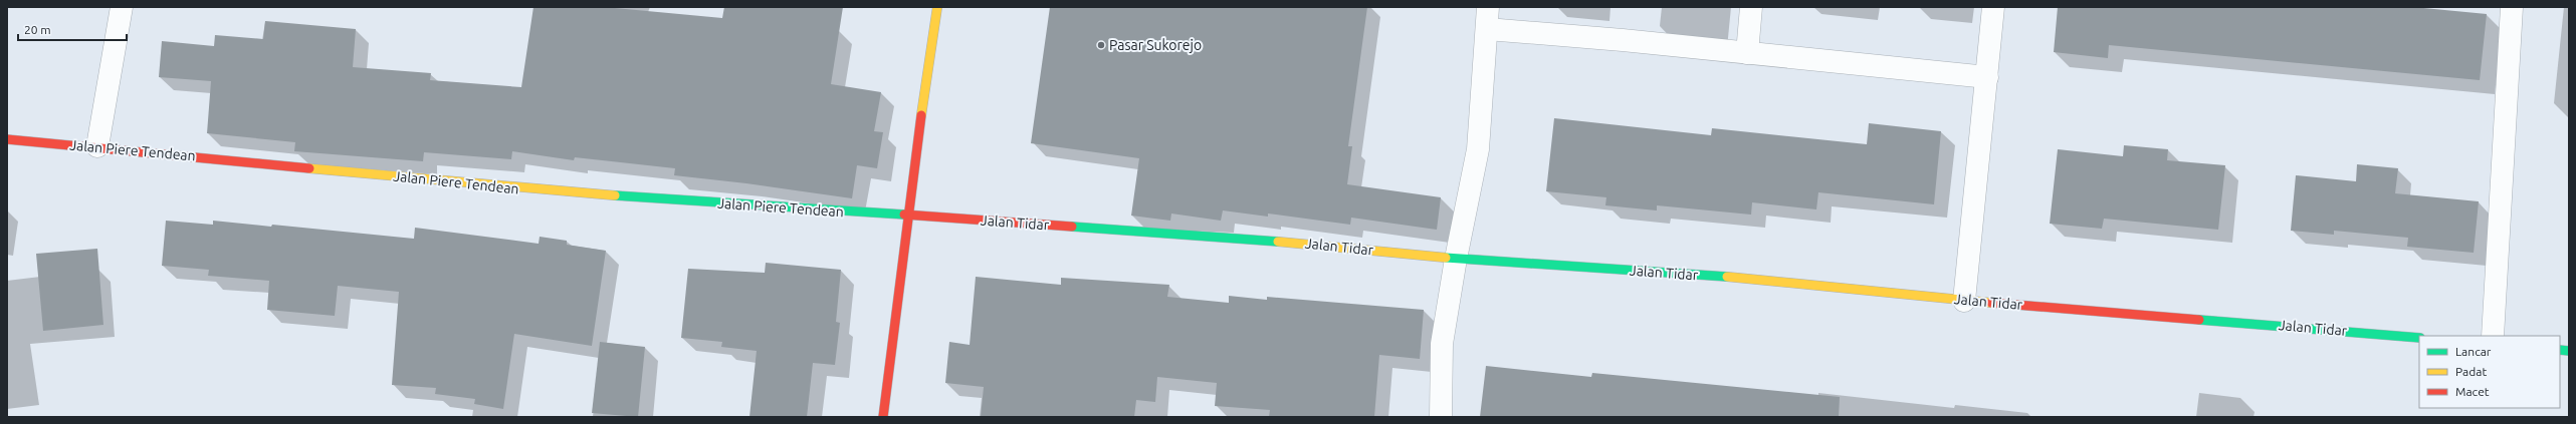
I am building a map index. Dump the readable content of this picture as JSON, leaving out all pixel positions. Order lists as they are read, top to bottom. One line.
{"streets":{"main road":["Jalan Piere Tendean","Jalan Tidar"]},"crossings":[["Jalan Piere Tendean","Jalan Tidar"]],"places":["Pasar Sukorejo"],"legend":["Lancar","Padat","Macet"],"scale_bar":"20 m"}
